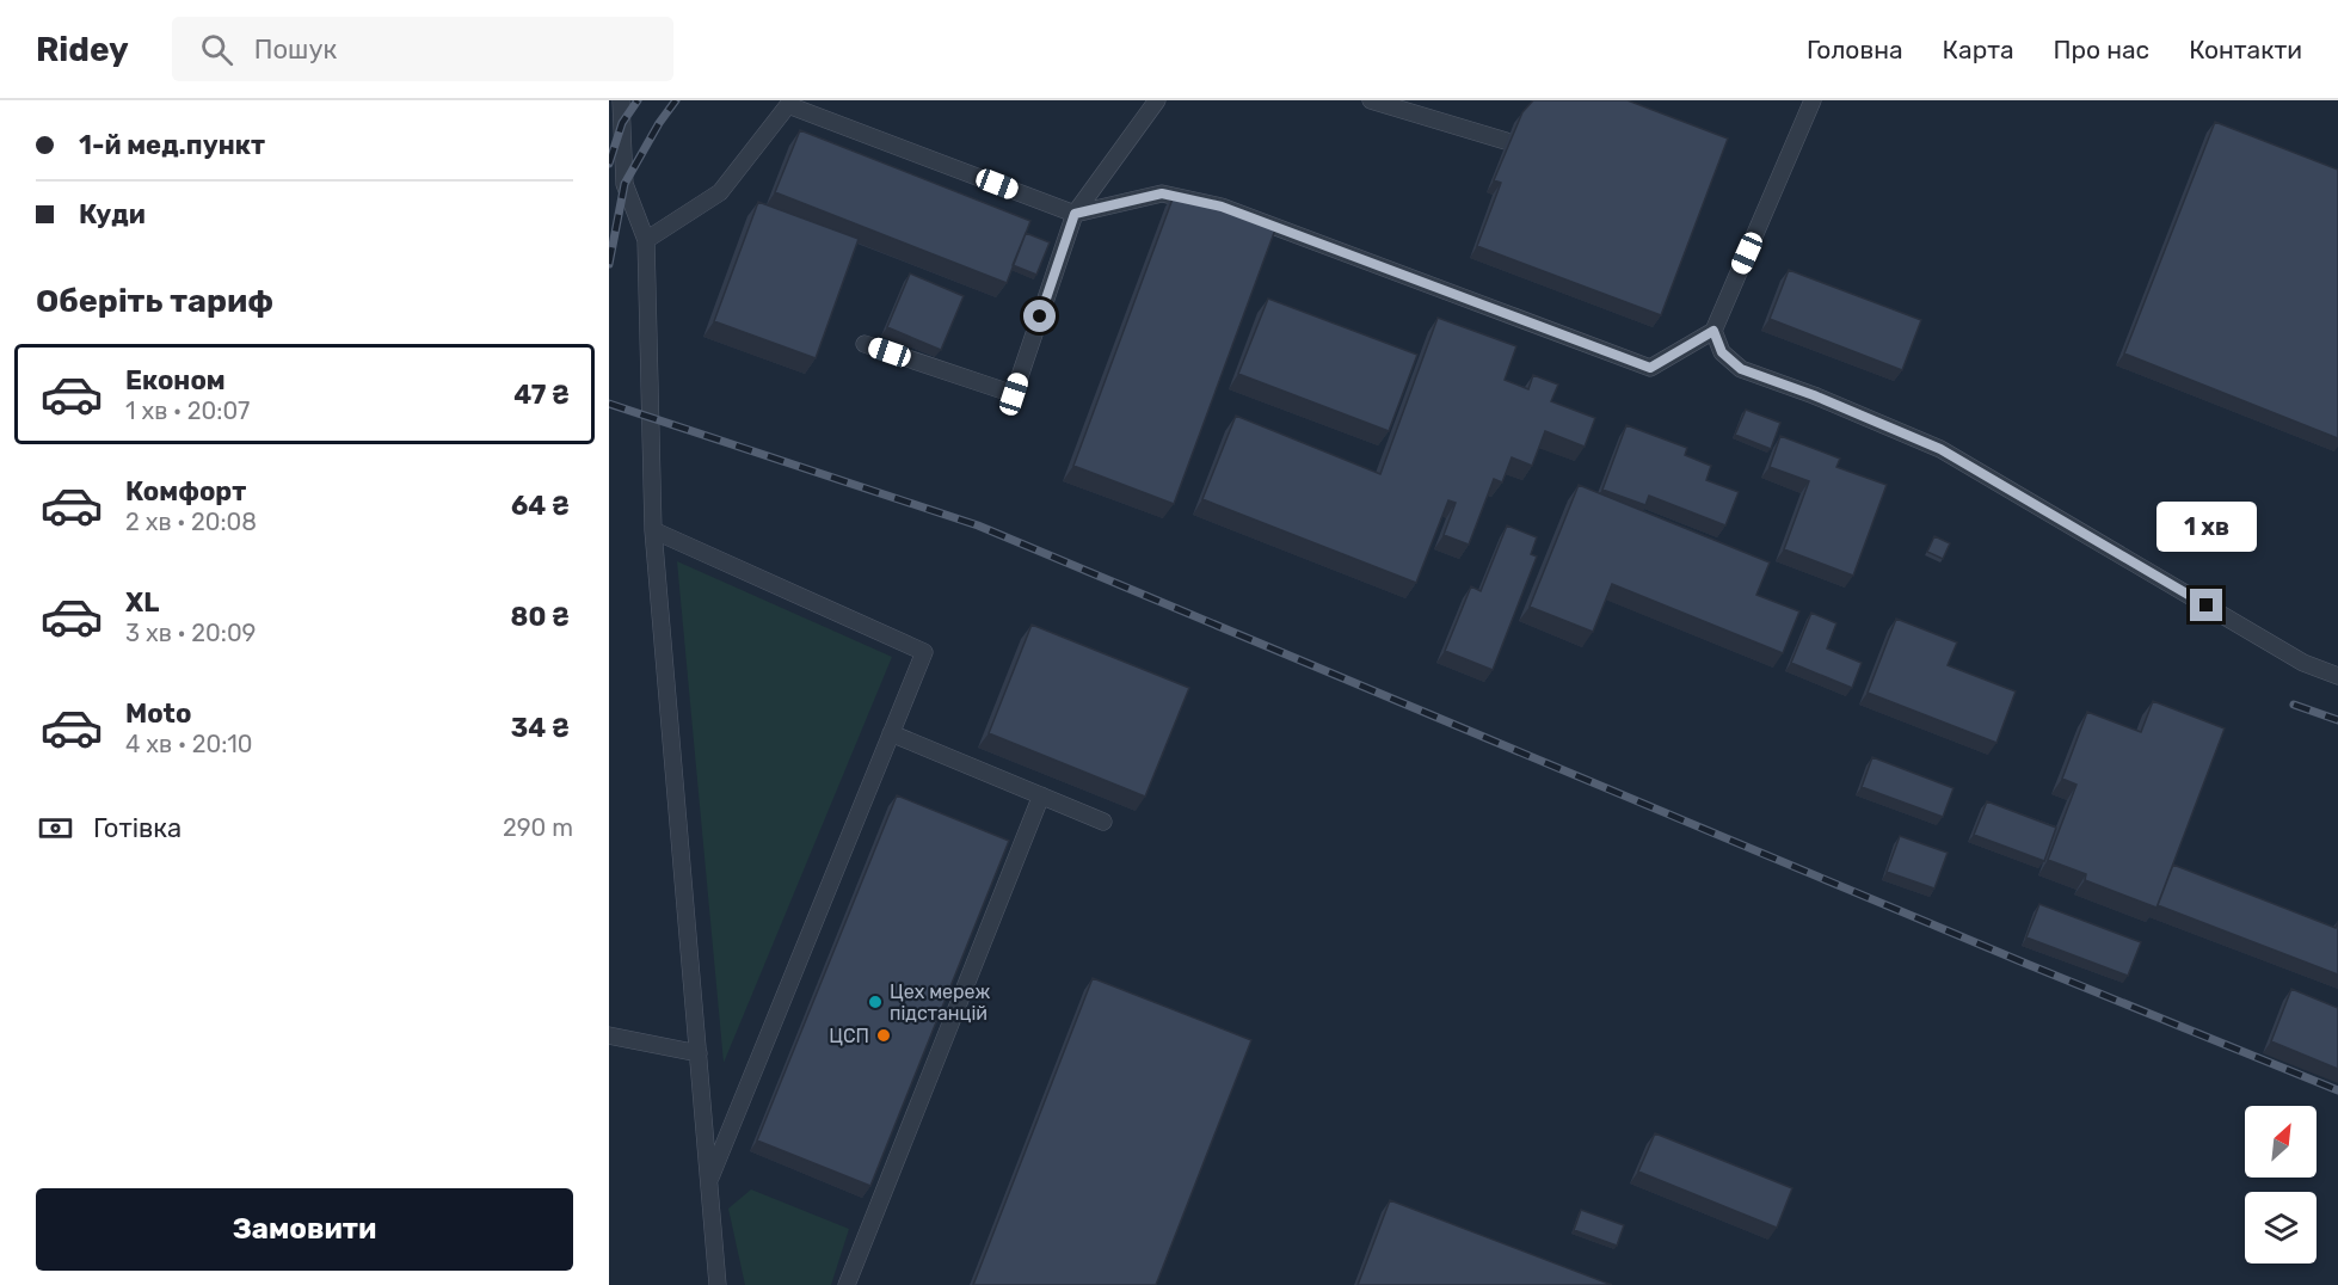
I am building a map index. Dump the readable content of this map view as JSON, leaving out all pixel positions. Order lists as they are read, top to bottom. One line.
{"places":["Цех мереж підстанцій","ЦСП"],"north":"top right","page":{"header":"Ridey","search":"Пошук","nav":["Головна","Карта","Про нас","Контакти"],"banner":["1-й мед.пункт","Куди"],"heading":"Оберіть тариф","list":[{"name":"Економ","note":"1 хв · 20:07","value":"47 ₴"},{"name":"Комфорт","note":"2 хв · 20:08","value":"64 ₴"},{"name":"XL","note":"3 хв · 20:09","value":"80 ₴"},{"name":"Moto","note":"4 хв · 20:10","value":"34 ₴"}],"bubble":"1 хв","pay":["Готівка","290 m"],"buttons":"Замовити"}}
